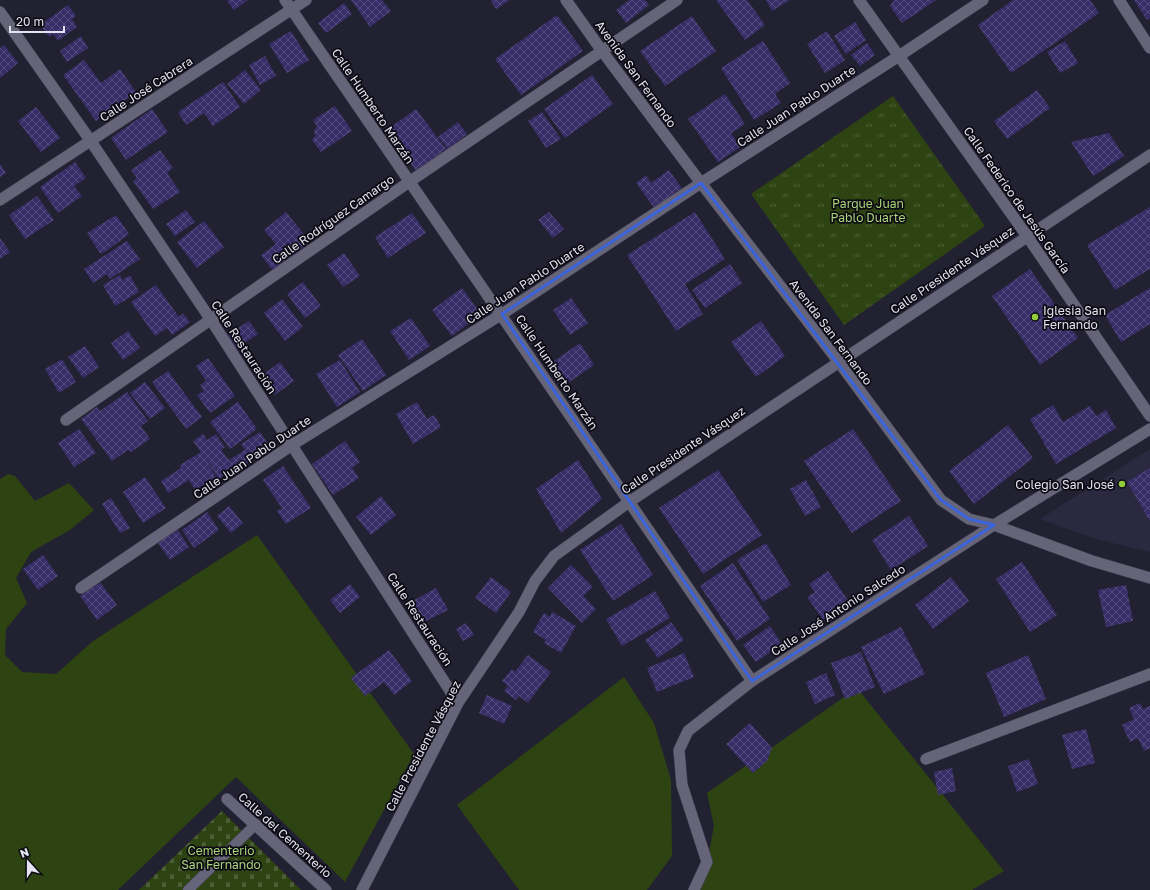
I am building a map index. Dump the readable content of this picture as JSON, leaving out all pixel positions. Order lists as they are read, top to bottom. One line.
{"streets":{"street":["Avenida San Fernando","Calle José Cabrera","Calle Humberto Marzán","Calle Juan Pablo Duarte","Calle Federico de Jesús García","Calle Rodríguez Camargo","Calle Presidente Vásquez","Calle Restauración","Calle José Antonio Salcedo","Calle del Cementerio"]},"crossings":[["Avenida San Fernando","Calle Juan Pablo Duarte"],["Avenida San Fernando","Calle Rodríguez Camargo"],["Avenida San Fernando","Calle Presidente Vásquez"],["Avenida San Fernando","Calle José Antonio Salcedo"],["Calle José Cabrera","Calle Humberto Marzán"],["Calle José Cabrera","Calle Restauración"],["Calle Humberto Marzán","Calle Juan Pablo Duarte"],["Calle Humberto Marzán","Calle Rodríguez Camargo"],["Calle Humberto Marzán","Calle Presidente Vásquez"],["Calle Humberto Marzán","Calle José Antonio Salcedo"],["Calle Juan Pablo Duarte","Calle Federico de Jesús García"],["Calle Juan Pablo Duarte","Calle Restauración"],["Calle Federico de Jesús García","Calle Presidente Vásquez"],["Calle Rodríguez Camargo","Calle Restauración"],["Calle Presidente Vásquez","Calle Restauración"]],"parks":["Parque Juan Pablo Duarte","Cementerio San Fernando"],"places":["Iglesia San Fernando","Colegio San José"],"scale_bar":"20 m","north":"top"}
